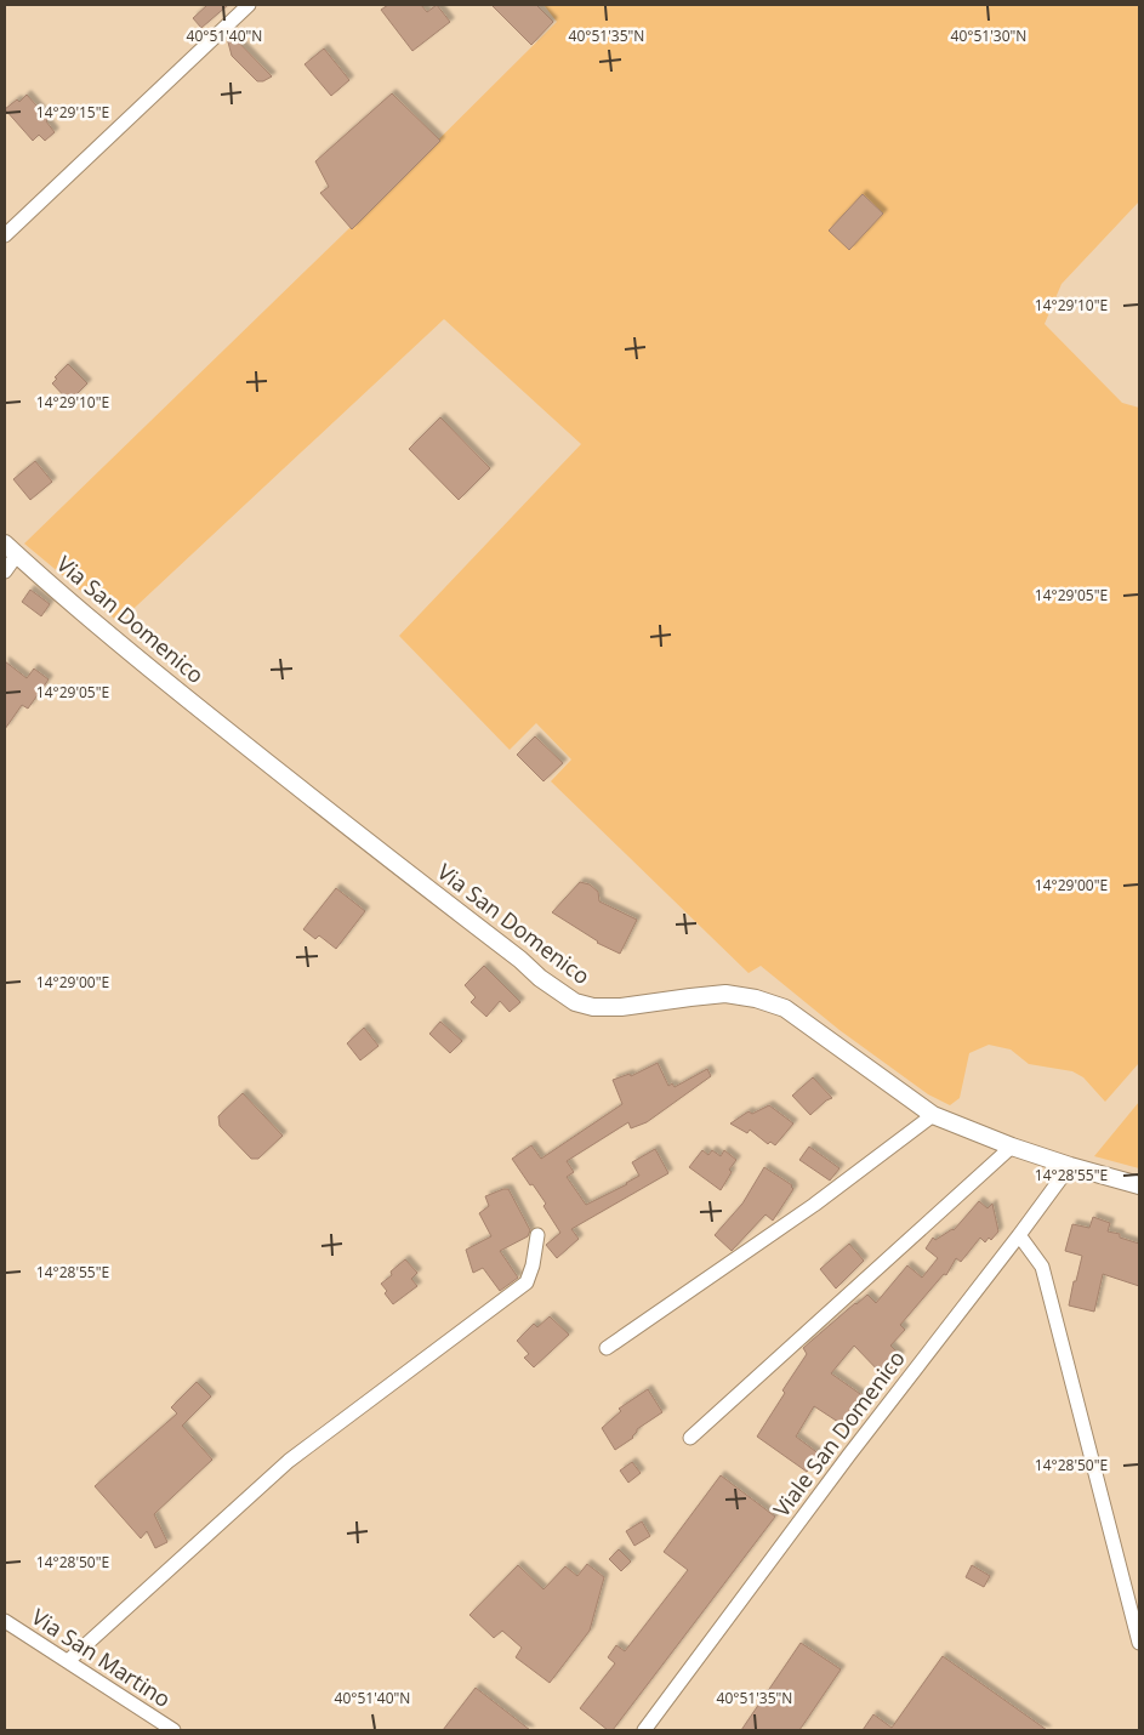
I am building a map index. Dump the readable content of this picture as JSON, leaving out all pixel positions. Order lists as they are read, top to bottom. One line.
{"streets":{"street":["Via San Domenico","Viale San Domenico","Via San Martino"]},"crossings":[["Via San Domenico","Viale San Domenico"]],"coordinates":["40°51'30\"N","40°51'40\"N","40°51'35\"N","14°29'15\"E","14°29'10\"E","14°29'05\"E","14°29'00\"E","14°28'55\"E","14°28'50\"E"]}
